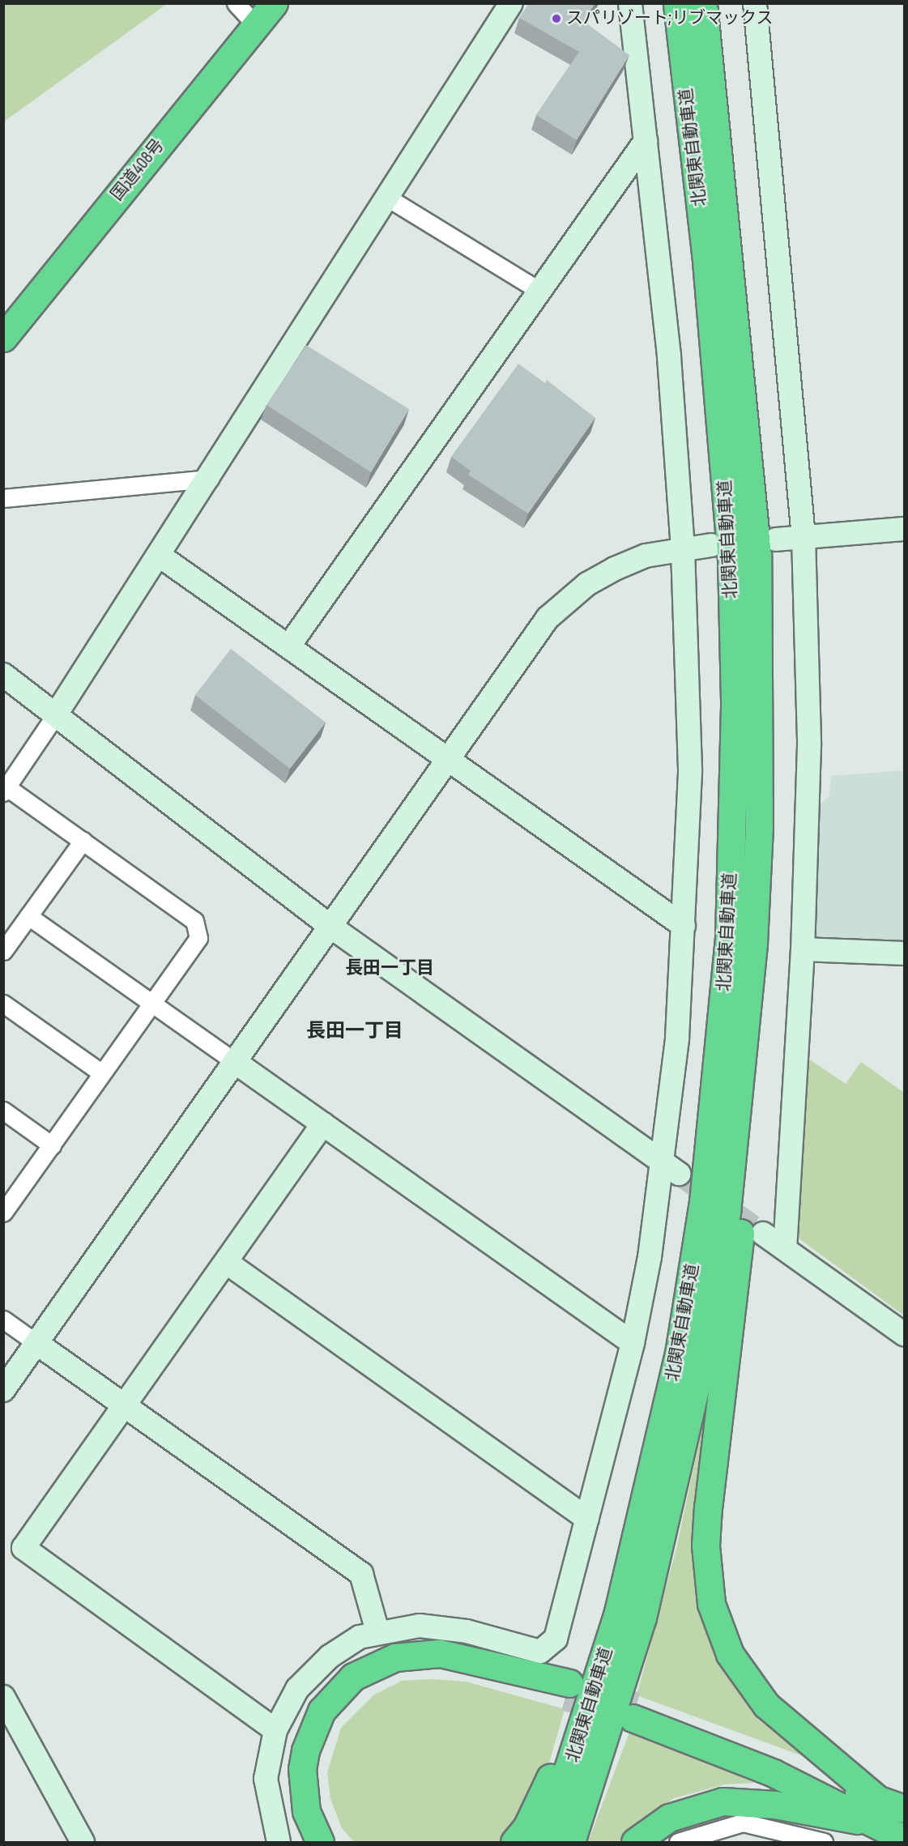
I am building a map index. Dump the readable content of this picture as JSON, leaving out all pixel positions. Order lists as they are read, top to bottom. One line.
{"streets":{"highway":["北関東自動車道","国道408号"]},"districts":["長田一丁目","長田一丁目"],"places":["スパリゾート;リブマックス"]}
